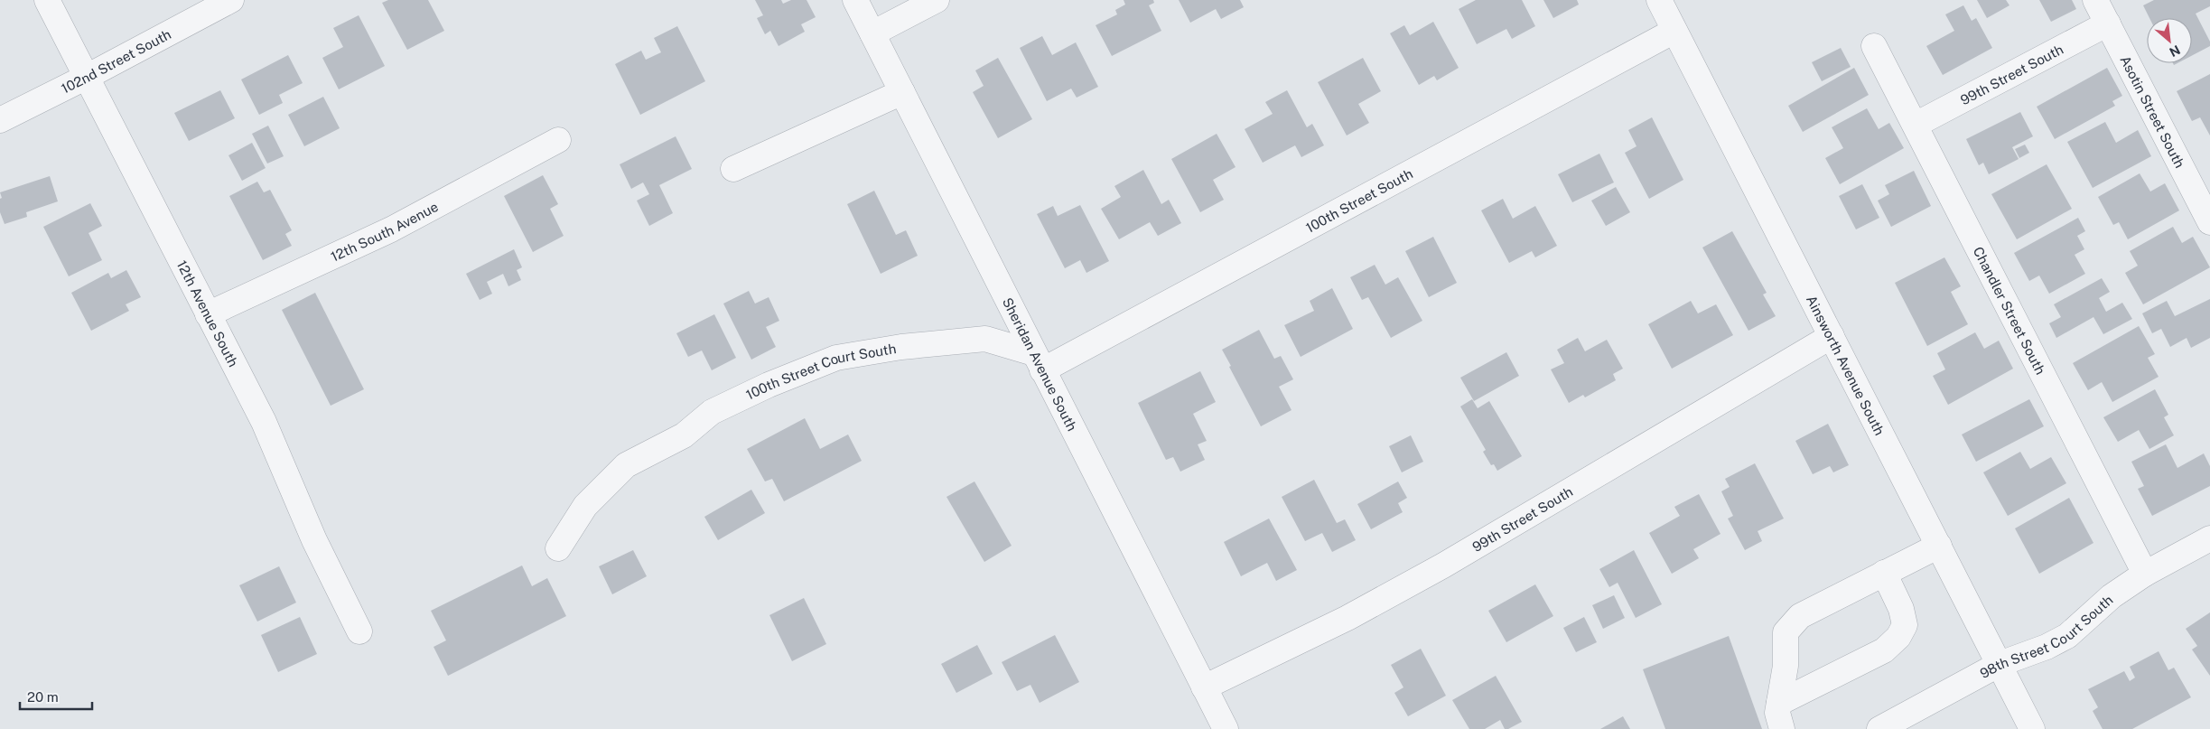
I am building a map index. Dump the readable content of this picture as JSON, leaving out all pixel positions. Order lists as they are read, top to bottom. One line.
{"streets":{"street":["102nd Street South","99th Street South","Asotin Street South","100th Street South","12th South Avenue","Chandler Street South","12th Avenue South","Ainsworth Avenue South","Sheridan Avenue South","100th Street Court South","98th Street Court South"]},"crossings":[["102nd Street South","12th Avenue South"],["99th Street South","Asotin Street South"],["99th Street South","Chandler Street South"],["99th Street South","Ainsworth Avenue South"],["99th Street South","Sheridan Avenue South"],["100th Street South","Ainsworth Avenue South"],["100th Street South","Sheridan Avenue South"],["100th Street South","100th Street Court South"],["12th South Avenue","12th Avenue South"],["Chandler Street South","98th Street Court South"],["Ainsworth Avenue South","98th Street Court South"],["Sheridan Avenue South","100th Street Court South"]],"scale_bar":"20 m","north":"bottom right"}
